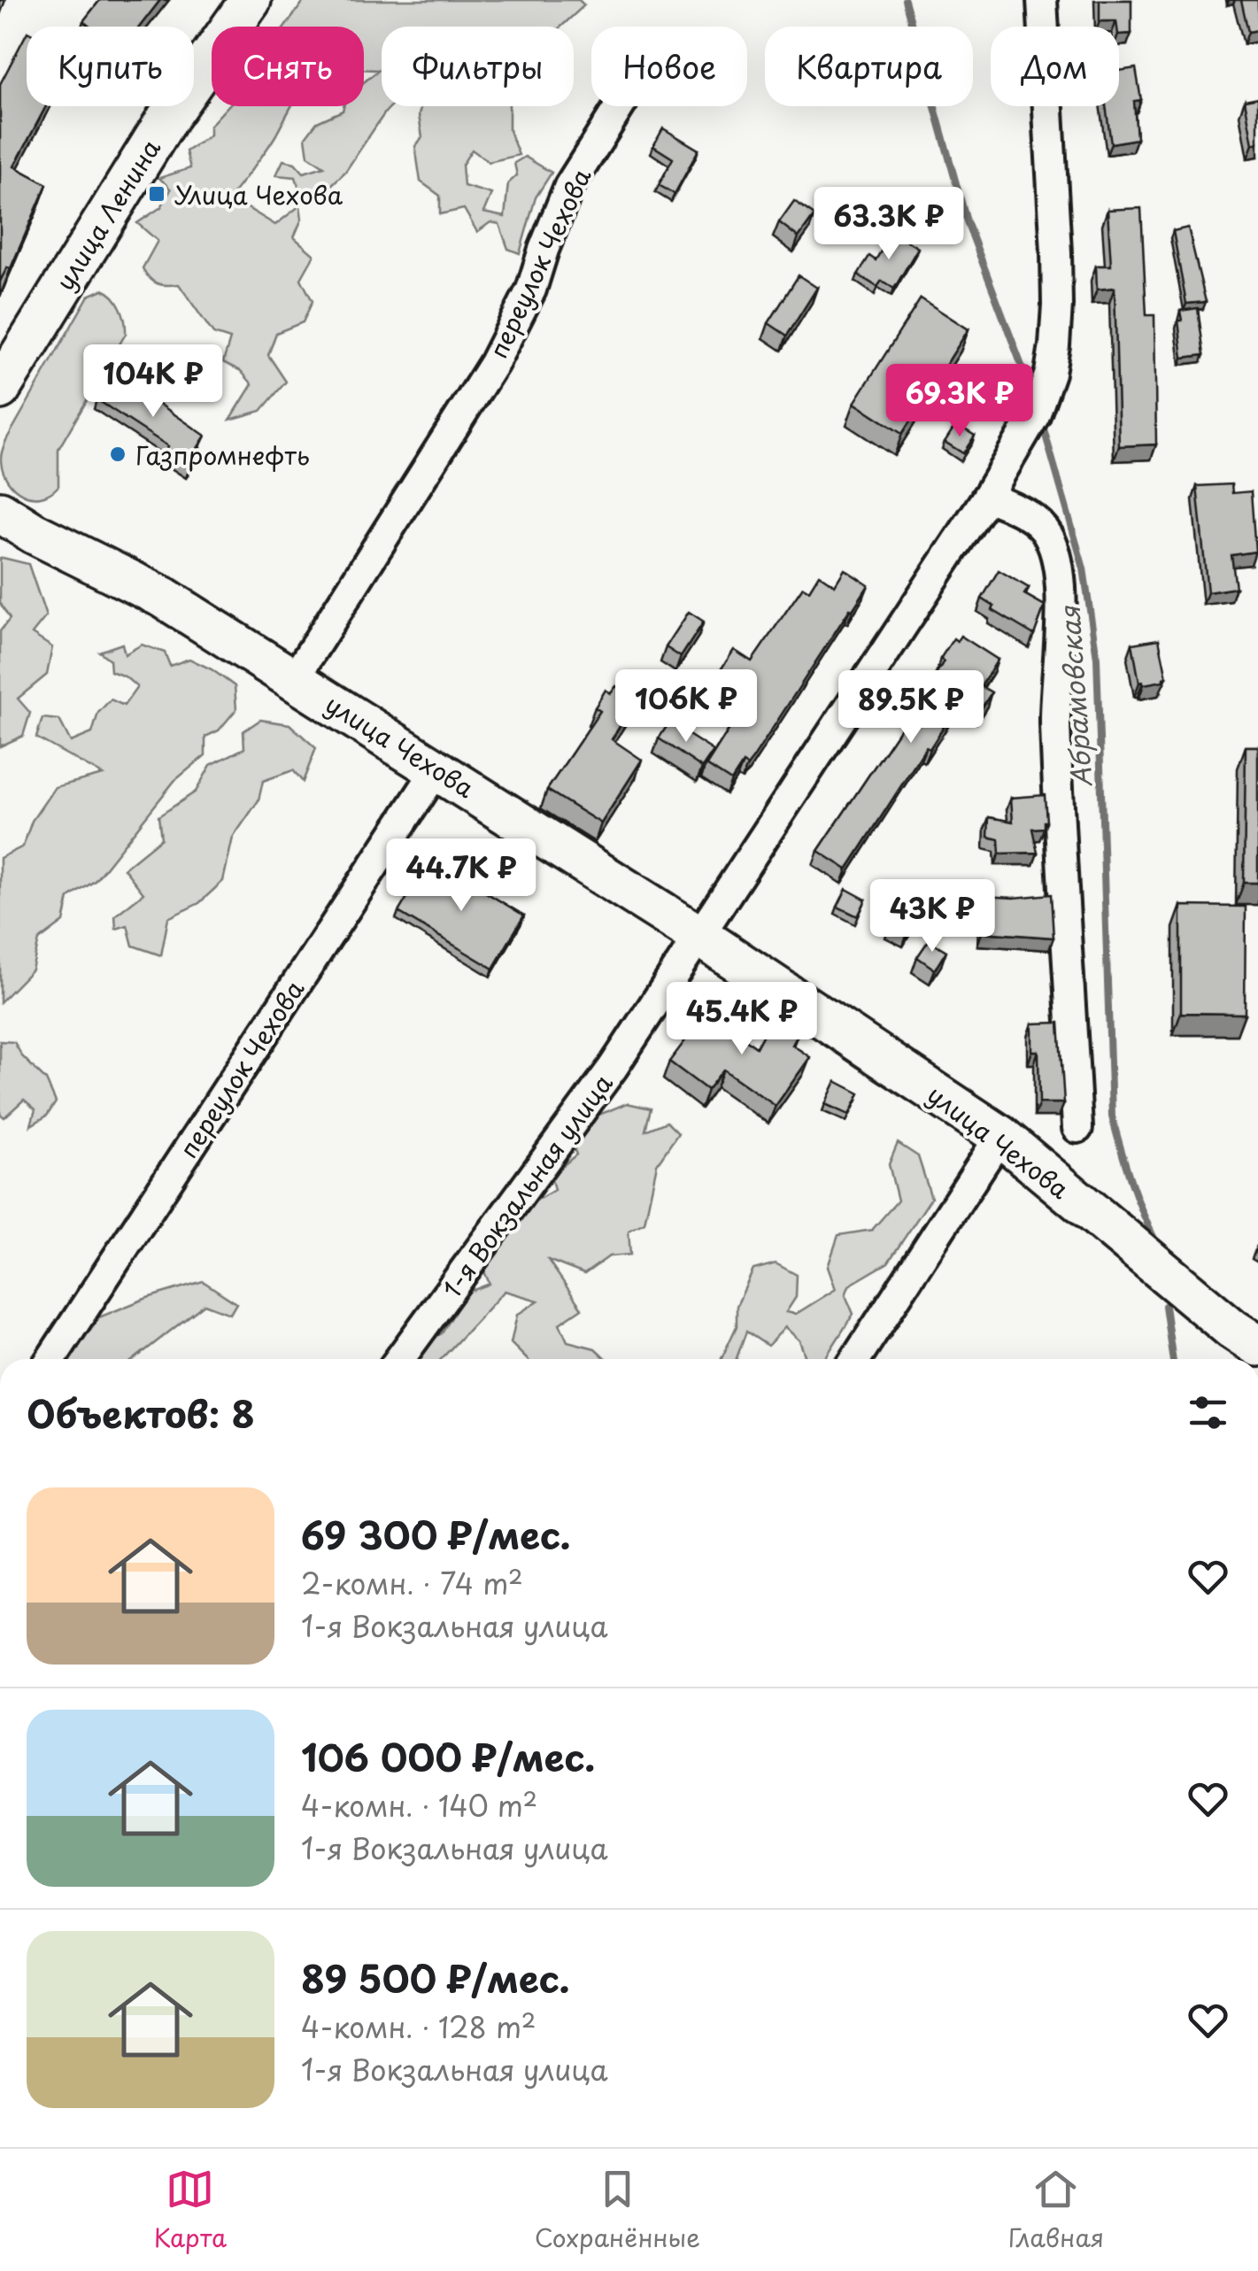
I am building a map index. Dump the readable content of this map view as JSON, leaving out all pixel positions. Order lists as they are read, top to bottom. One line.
{"streets":{"street":["улица Ленина","переулок Чехова","улица Чехова","1-я Вокзальная улица"]},"crossings":[["переулок Чехова","улица Чехова"],["улица Чехова","1-я Вокзальная улица"]],"water":["Абрамовская"],"places":{"transit":["Улица Чехова"],"other":["Газпромнефть"]},"page":{"chip":["Купить","Снять","Фильтры","Новое","Квартира","Дом"],"price":["63.3K ₽","104K ₽","69.3K ₽","106K ₽","89.5K ₽","44.7K ₽","43K ₽","45.4K ₽"],"heading":"Объектов: 8","list":[{"name":"69 300 ₽/мес.","note":"2-комн. · 74 m² · 1-я Вокзальная улица"},{"name":"106 000 ₽/мес.","note":"4-комн. · 140 m² · 1-я Вокзальная улица"},{"name":"89 500 ₽/мес.","note":"4-комн. · 128 m² · 1-я Вокзальная улица"}],"tabs":["Карта","Сохранённые","Главная"]}}
